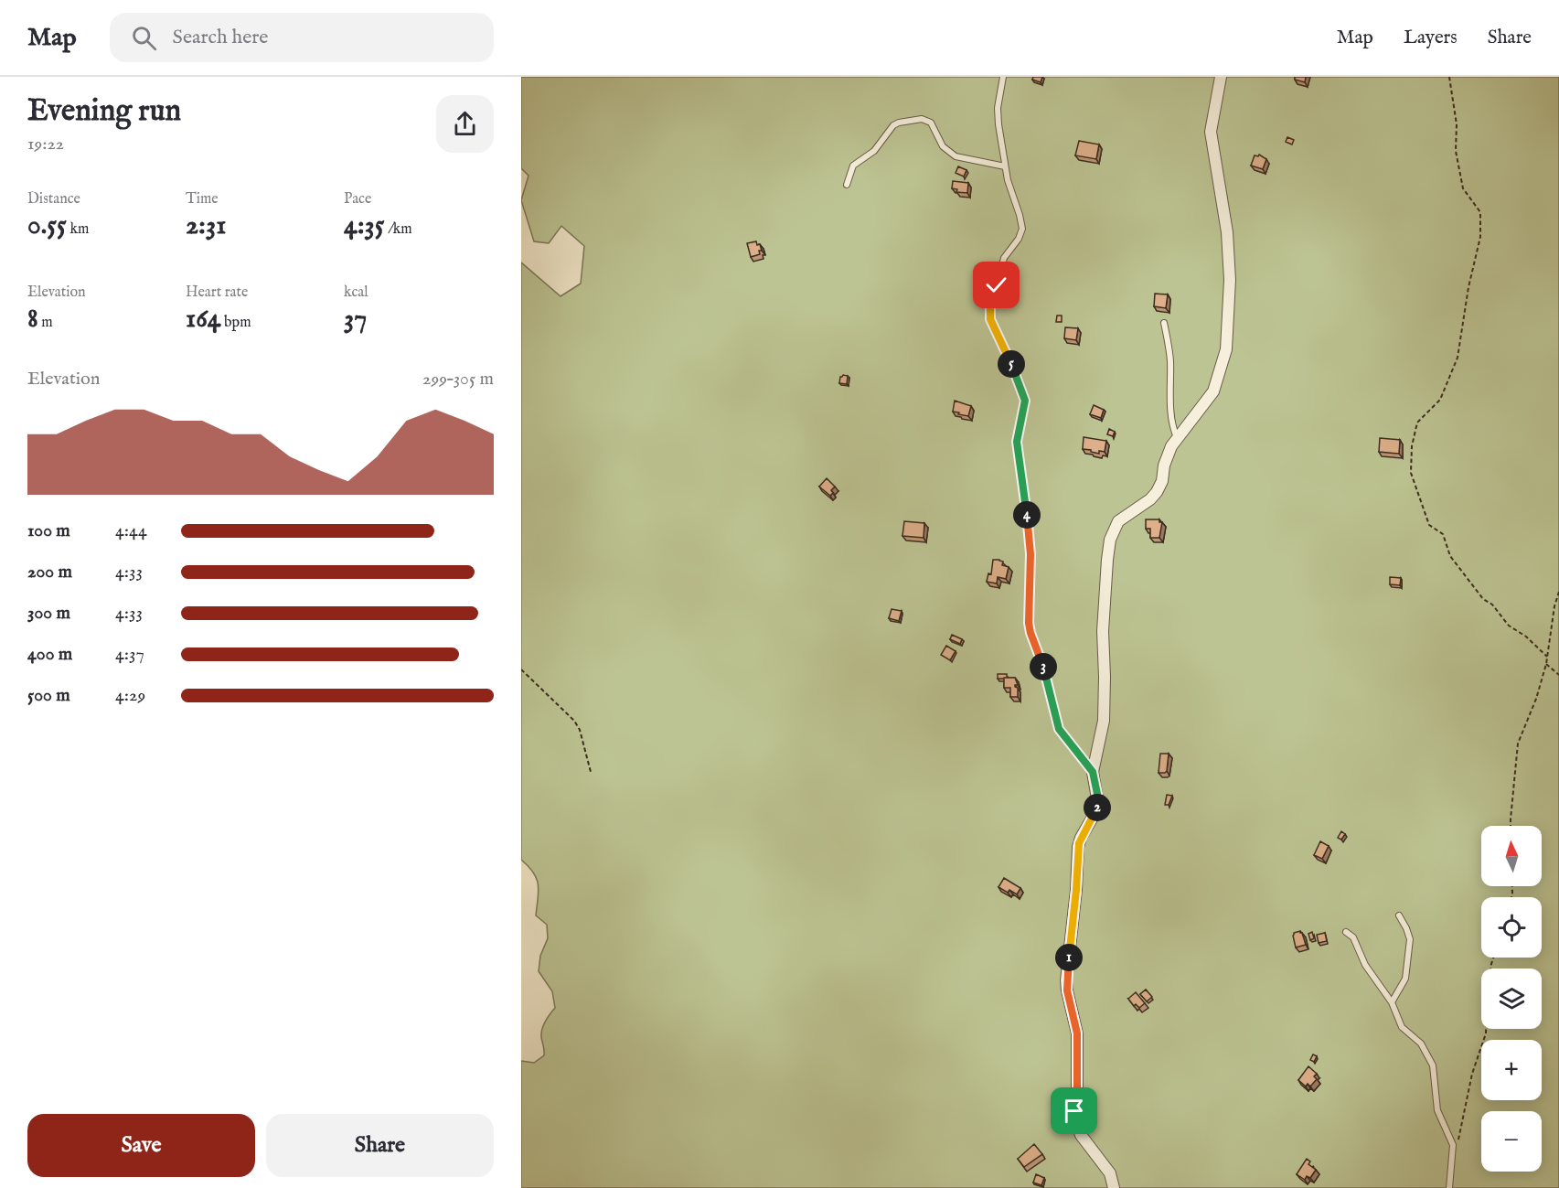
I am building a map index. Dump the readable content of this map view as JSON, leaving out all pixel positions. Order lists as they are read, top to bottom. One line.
{"north":"top","page":{"header":"Map","search":"Search here","nav":["Map","Layers","Share"],"heading":["Evening run","19:22"],"stats":[["Distance","0.55 km"],["Time","2:31"],["Pace","4:35 /km"],["Elevation","8 m"],["Heart rate","164 bpm"],["kcal","37"]],"pins":["5","4","3","2","1"],"chart":["Elevation","299–305 m"],"list":[{"name":"100 m","note":"4:44"},{"name":"200 m","note":"4:33"},{"name":"300 m","note":"4:33"},{"name":"400 m","note":"4:37"},{"name":"500 m","note":"4:29"}],"map_buttons":["+","−"],"buttons":["Save","Share"]}}
